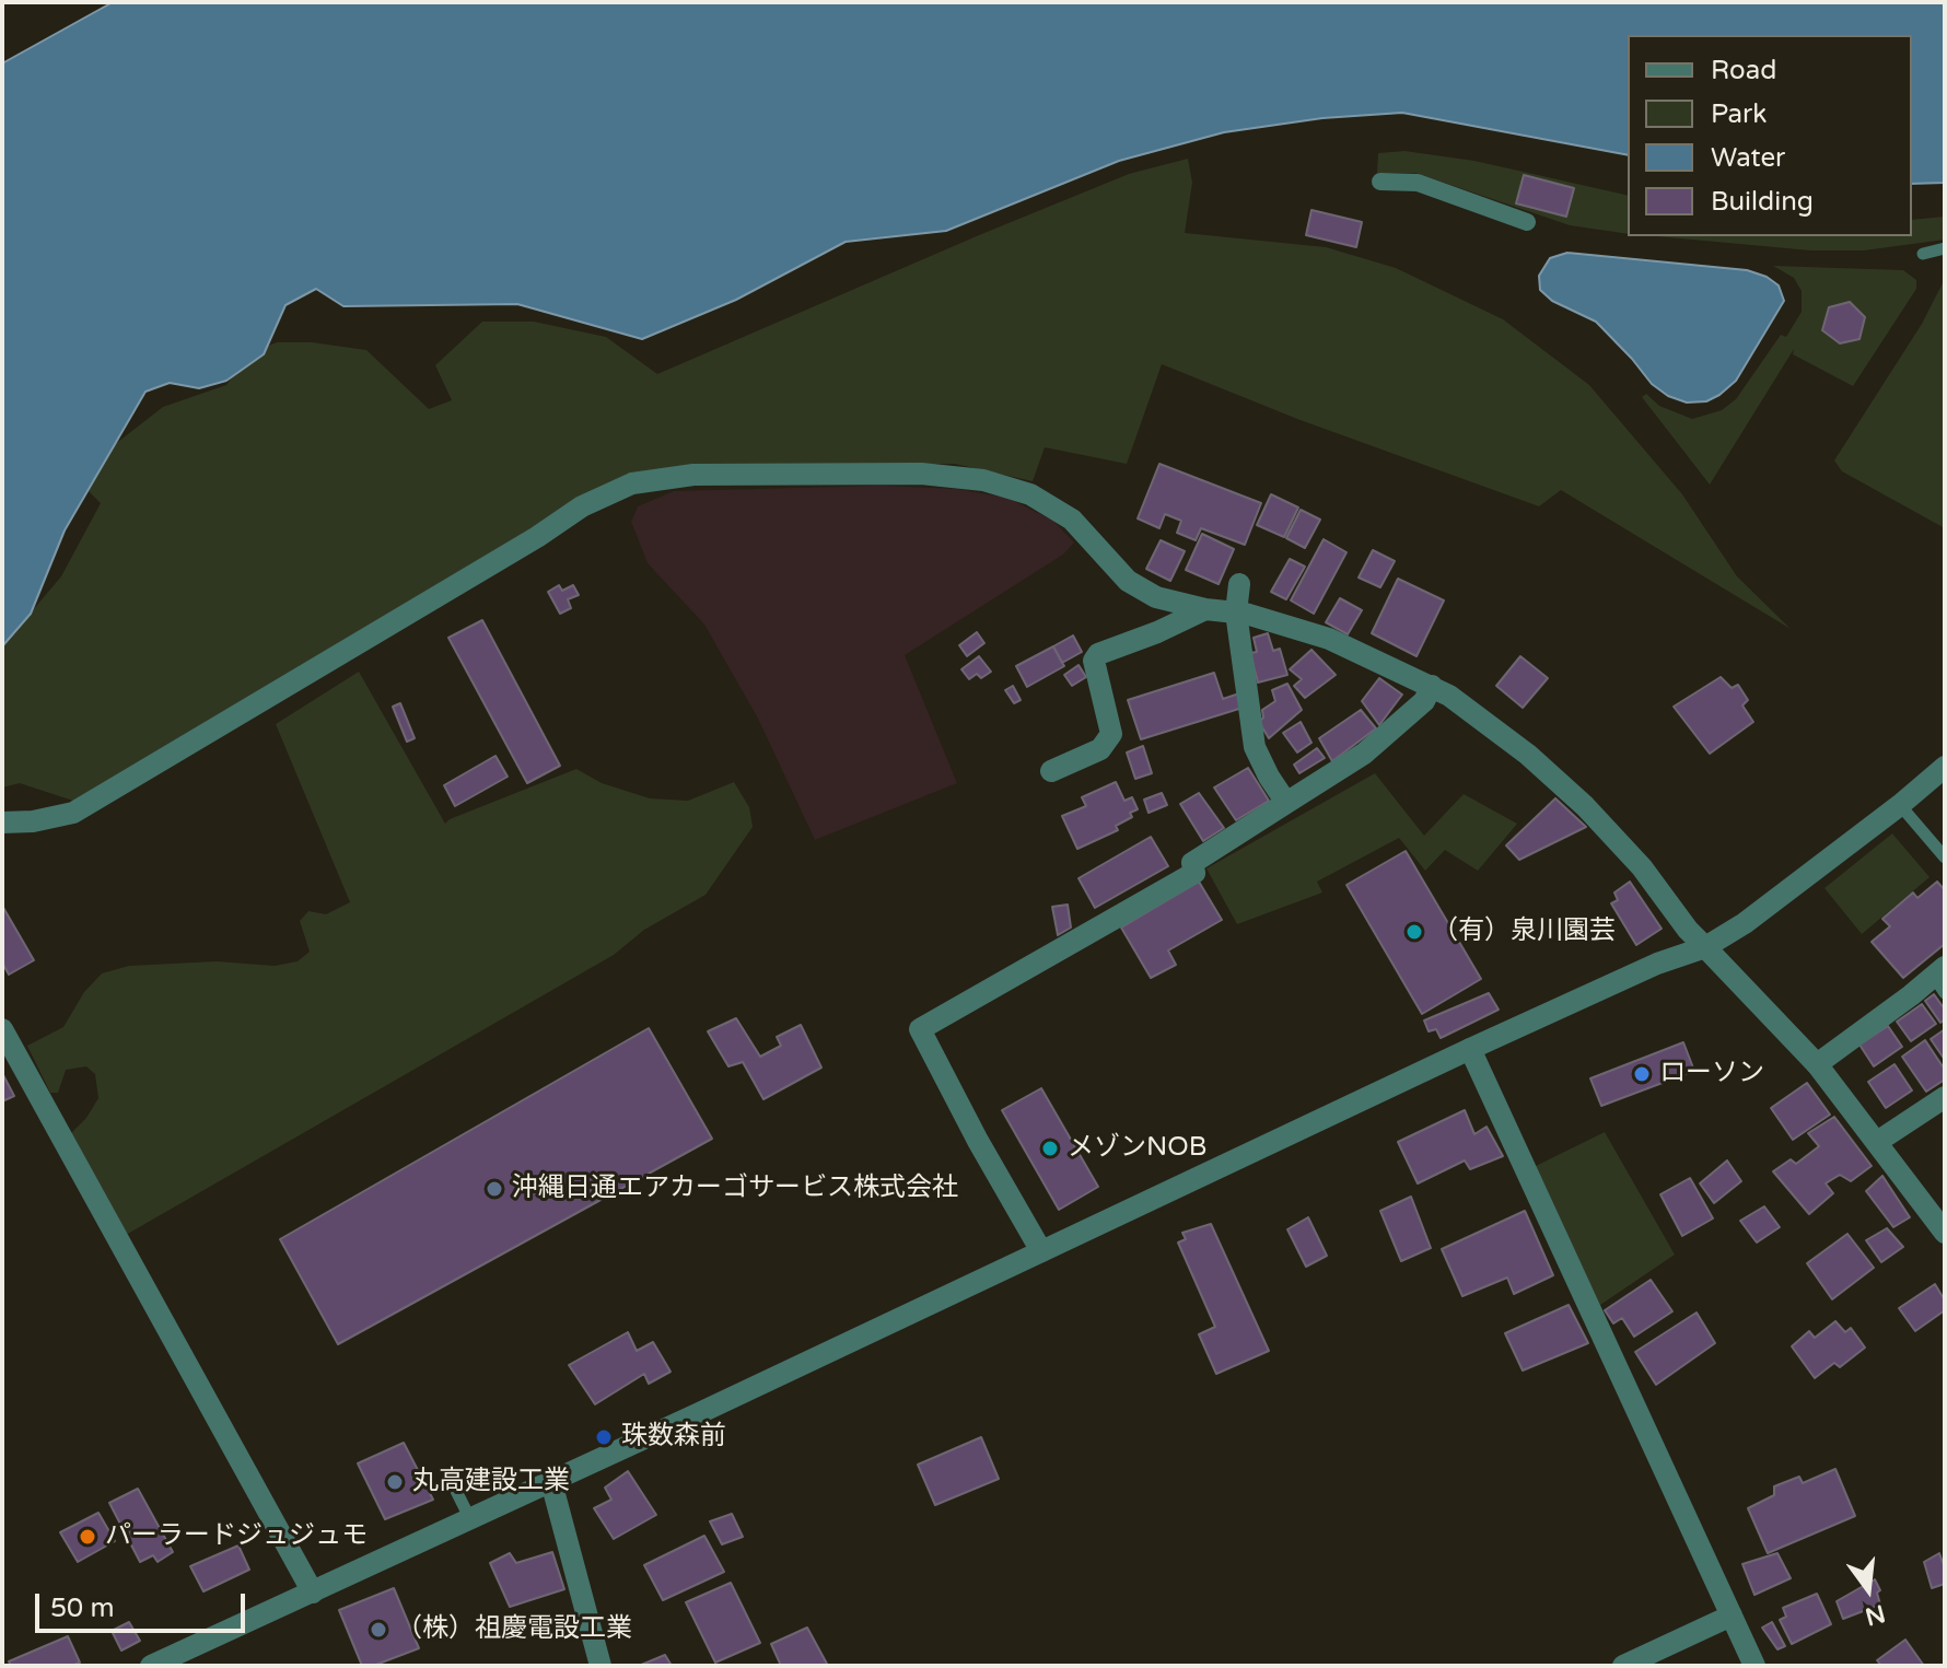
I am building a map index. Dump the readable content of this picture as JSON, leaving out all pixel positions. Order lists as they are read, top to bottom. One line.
{"places":["（有）泉川園芸","ローソン","メゾンNOB","沖縄日通エアカーゴサービス株式会社","珠数森前","丸高建設工業","パーラードジュジュモ","（株）祖慶電設工業"],"legend":["Road","Park","Water","Building"],"scale_bar":"50 m","north":"bottom"}
